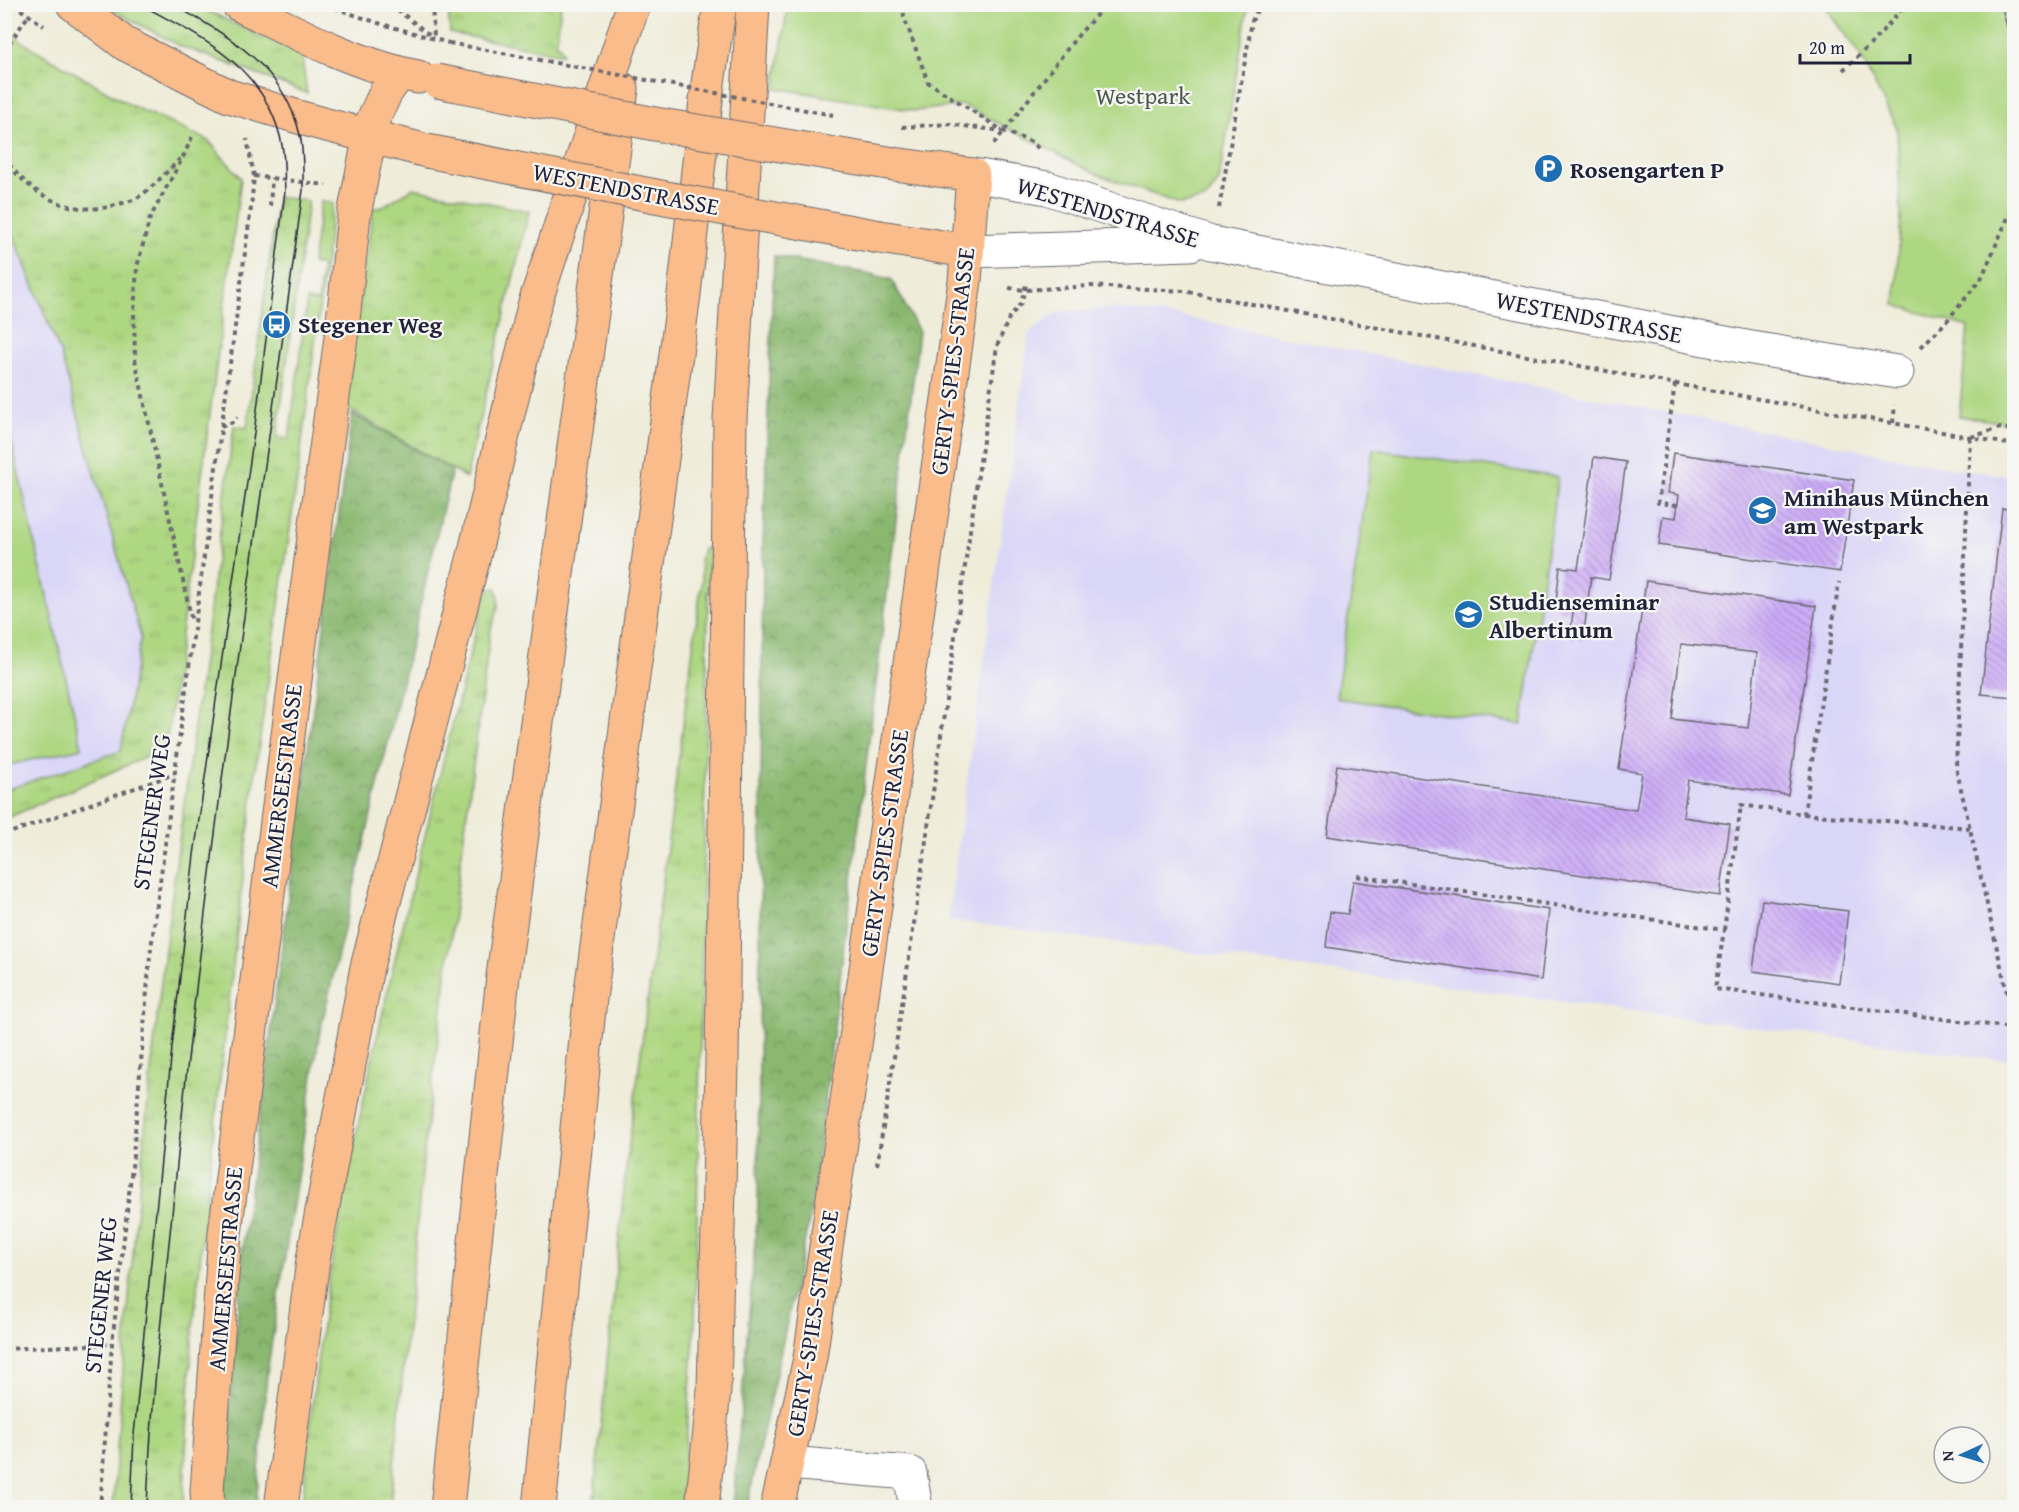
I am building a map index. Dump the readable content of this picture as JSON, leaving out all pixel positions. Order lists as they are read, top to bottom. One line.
{"streets":{"main road":["WESTENDSTRASSE","GERTY-SPIES-STRASSE","AMMERSEESTRASSE"],"path":["STEGENER WEG"]},"crossings":[["WESTENDSTRASSE","GERTY-SPIES-STRASSE"],["WESTENDSTRASSE","AMMERSEESTRASSE"]],"parks":["Westpark"],"places":{"parking":["Rosengarten P"],"bus stop":["Stegener Weg"],"school or university":["Minihaus München am Westpark","Studienseminar Albertinum"]},"scale_bar":"20 m","north":"left"}
